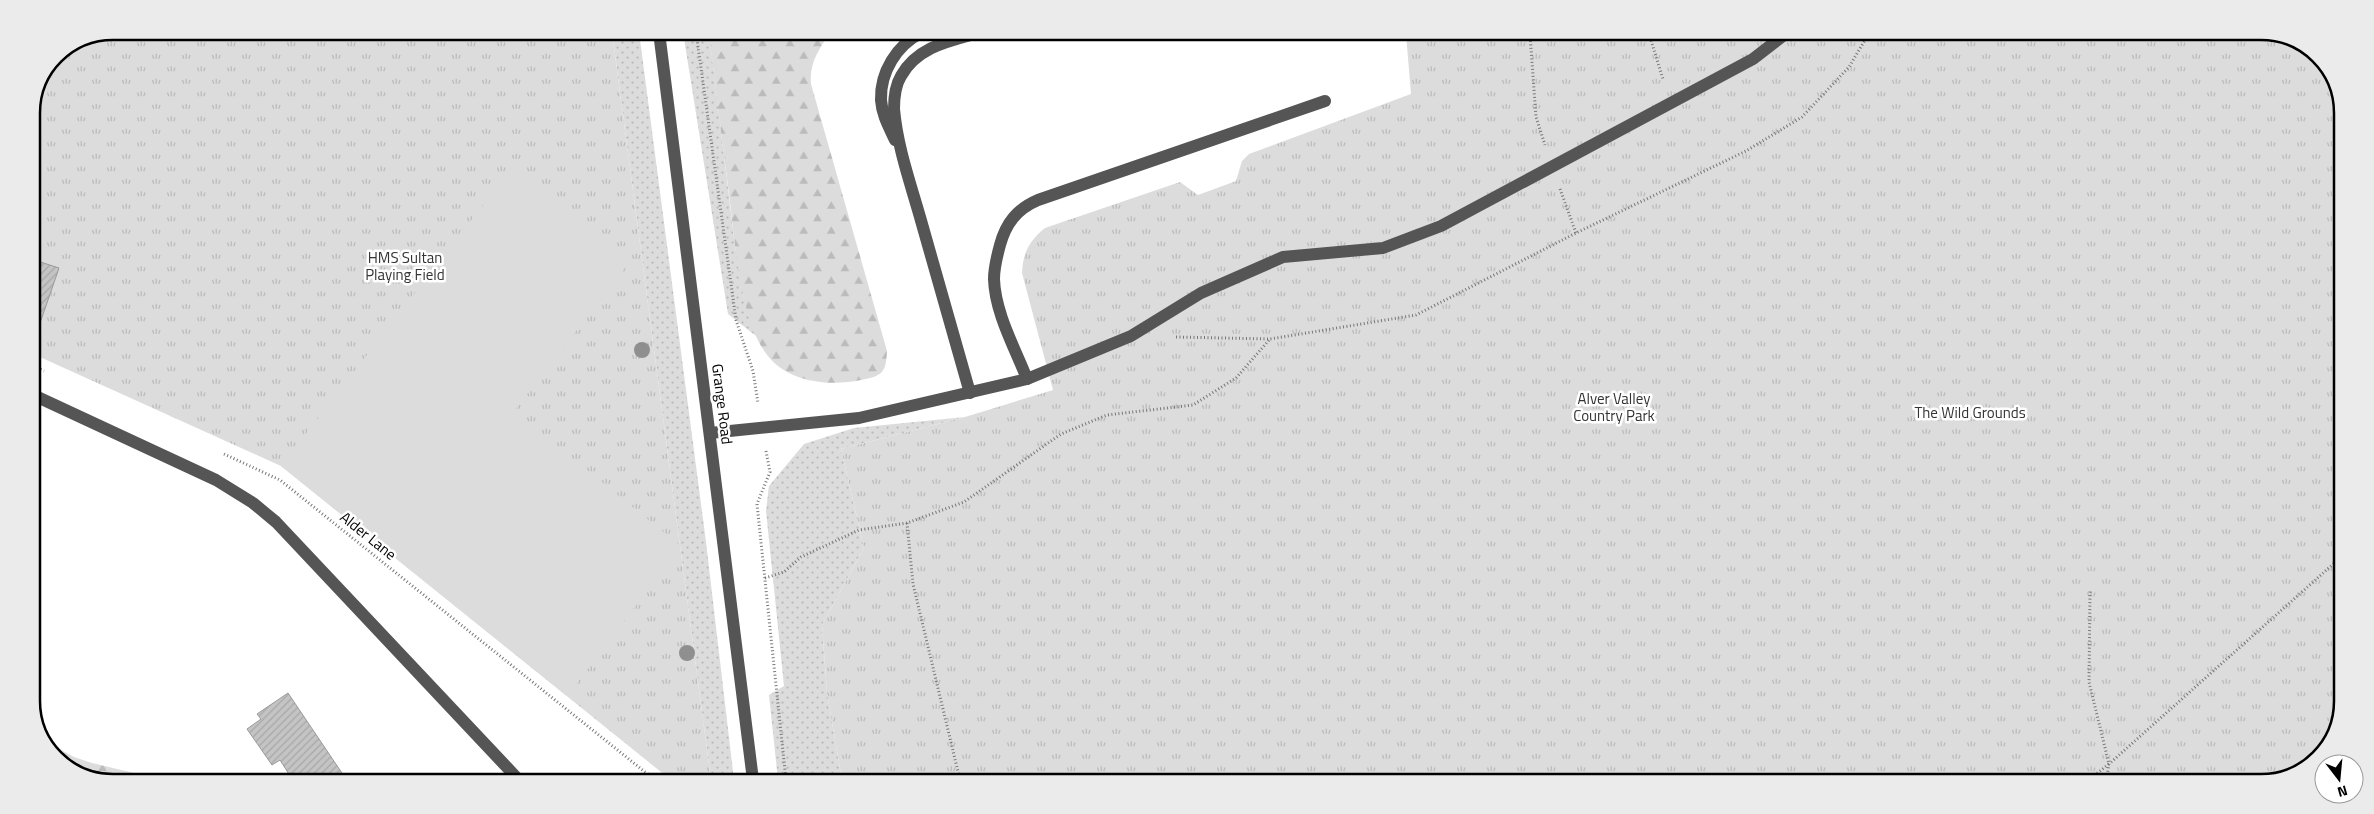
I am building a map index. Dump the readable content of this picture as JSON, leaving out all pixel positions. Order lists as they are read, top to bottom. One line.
{"streets":{"street":["Grange Road"],"path":["Alder Lane"]},"parks":["HMS Sultan Playing Field","Alver Valley Country Park","The Wild Grounds"],"north":"bottom"}
